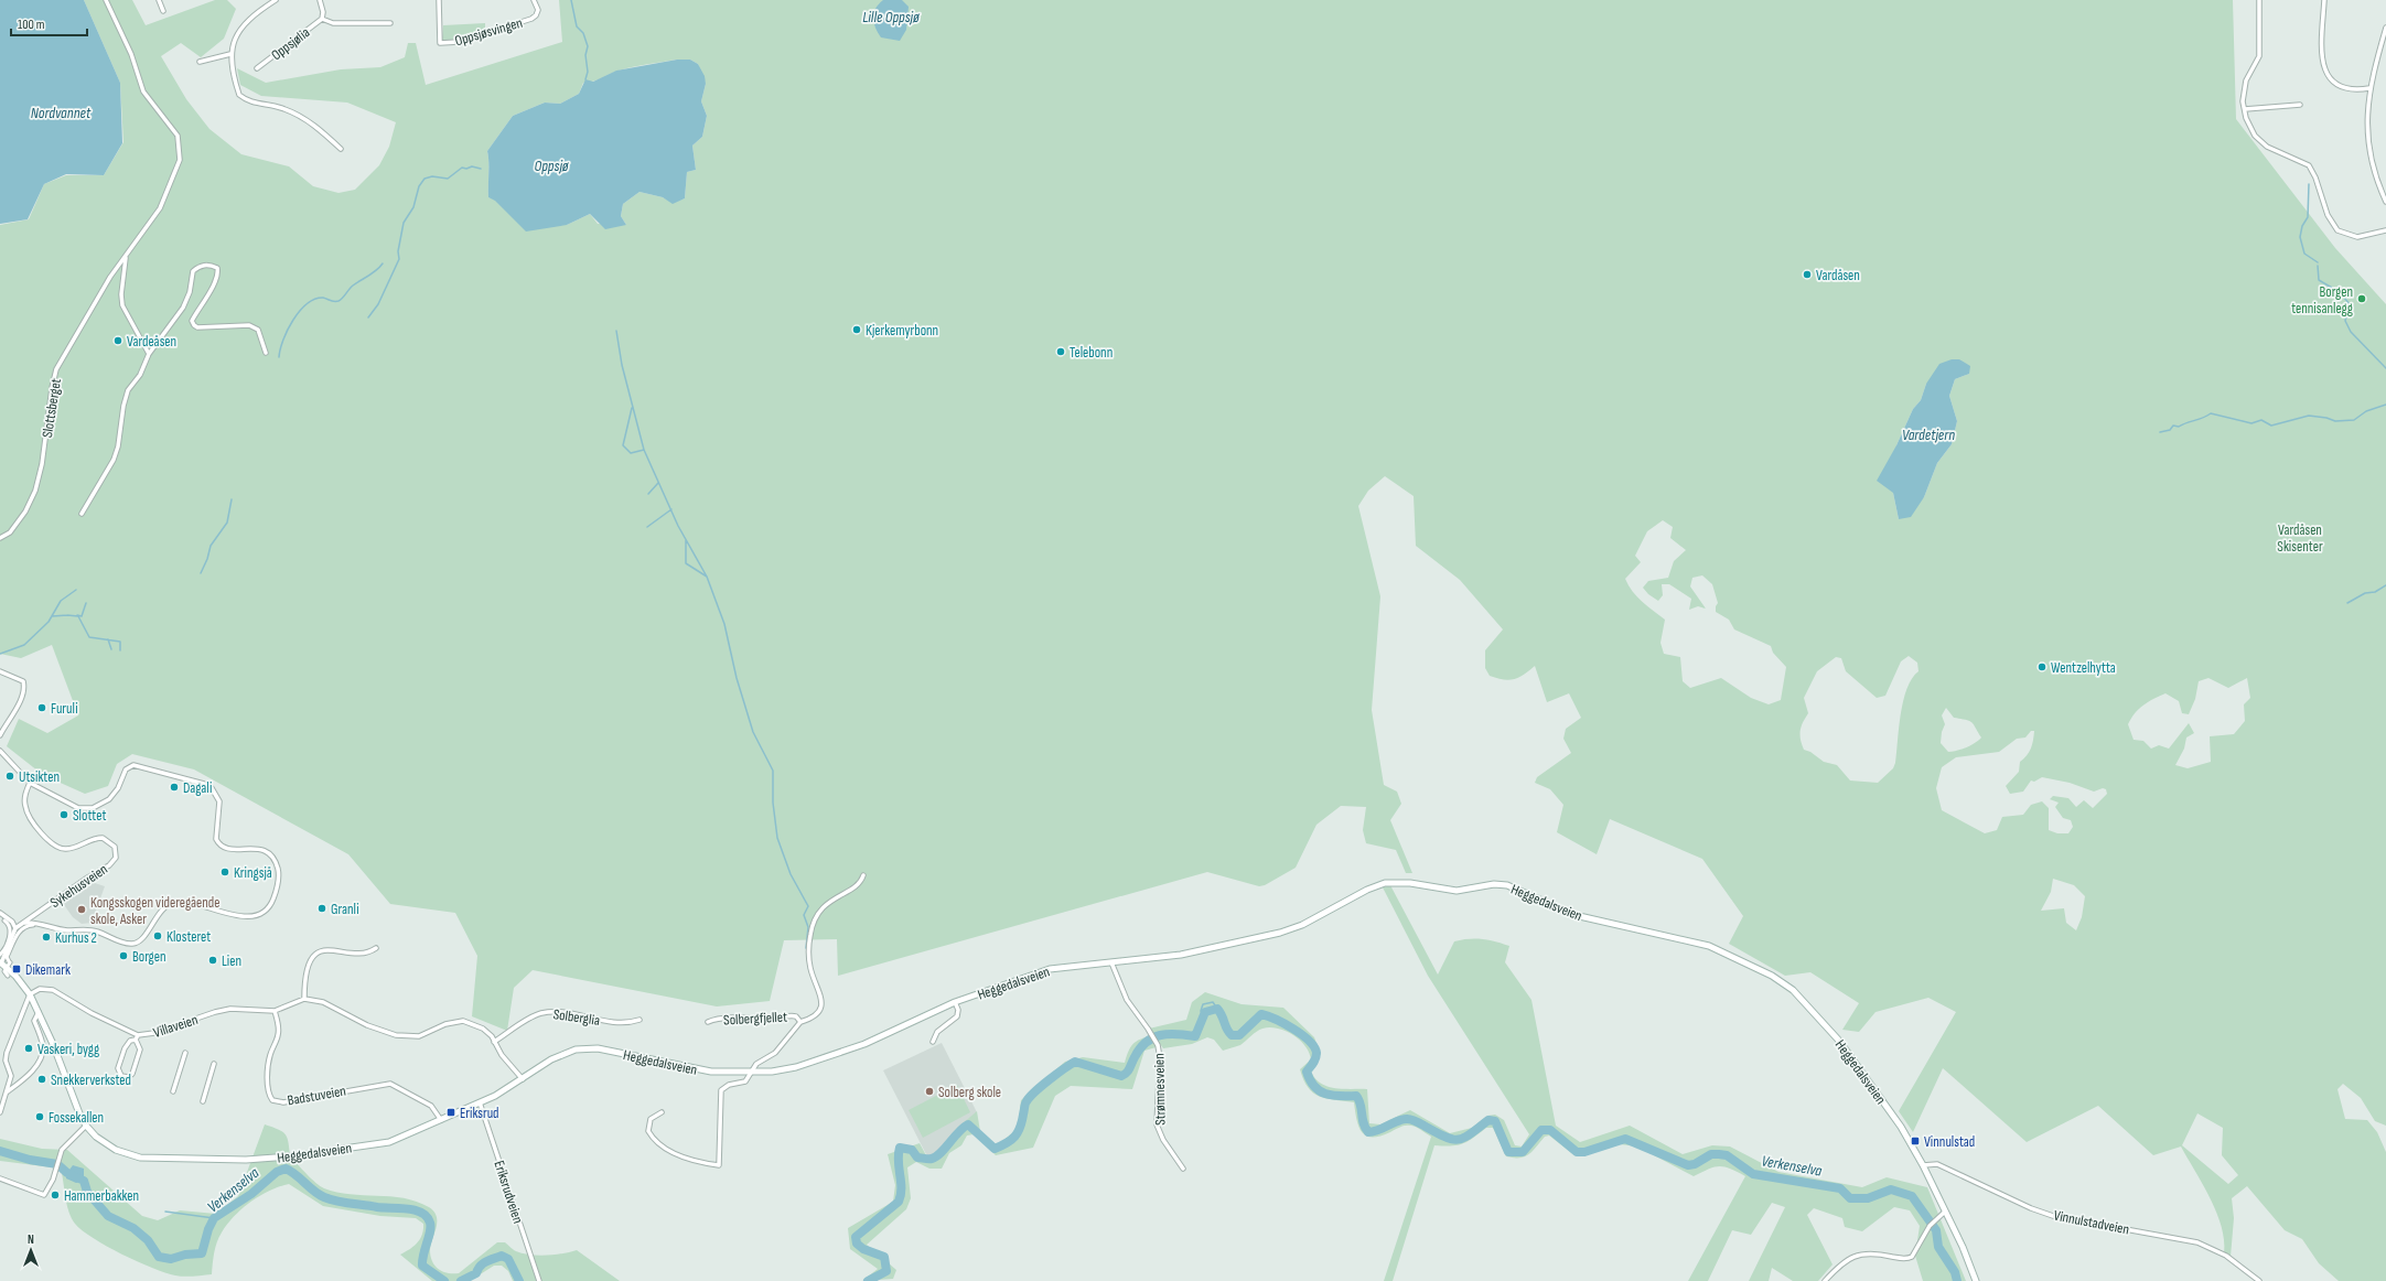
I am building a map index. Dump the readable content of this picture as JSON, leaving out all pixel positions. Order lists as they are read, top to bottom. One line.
{"streets":{"main road":["Heggedalsveien"],"street":["Oppsjøsvingen","Oppsjølia","Slottsberget","Sykehusveien","Solberglia","Solbergfjellet","Villaveien","Strømnesveien","Badstuveien","Eriksrudveien","Vinnulstadveien"]},"crossings":[["Heggedalsveien","Solbergfjellet"],["Heggedalsveien","Villaveien"],["Heggedalsveien","Strømnesveien"],["Heggedalsveien","Badstuveien"],["Heggedalsveien","Eriksrudveien"],["Heggedalsveien","Vinnulstadveien"],["Villaveien","Badstuveien"]],"water":["Lille Oppsjø","Nordvannet","Oppsjø","Vardetjern","Verkenselva"],"parks":["Vardåsen Skisenter"],"places":{"other":["Vardåsen","Borgen tennisanlegg","Kjerkemyrbonn","Vardeåsen","Telebonn","Wentzelhytta","Furuli","Utsikten","Dagali","Slottet","Kringsjå","Granli","Kongsskogen videregående skole, Asker","Klosteret","Kurhus 2","Borgen","Lien","Vaskeri, bygg","Snekkerverksted","Solberg skole","Fossekallen","Hammerbakken"],"transit":["Dikemark","Eriksrud","Vinnulstad"]},"scale_bar":"100 m","north":"top"}
